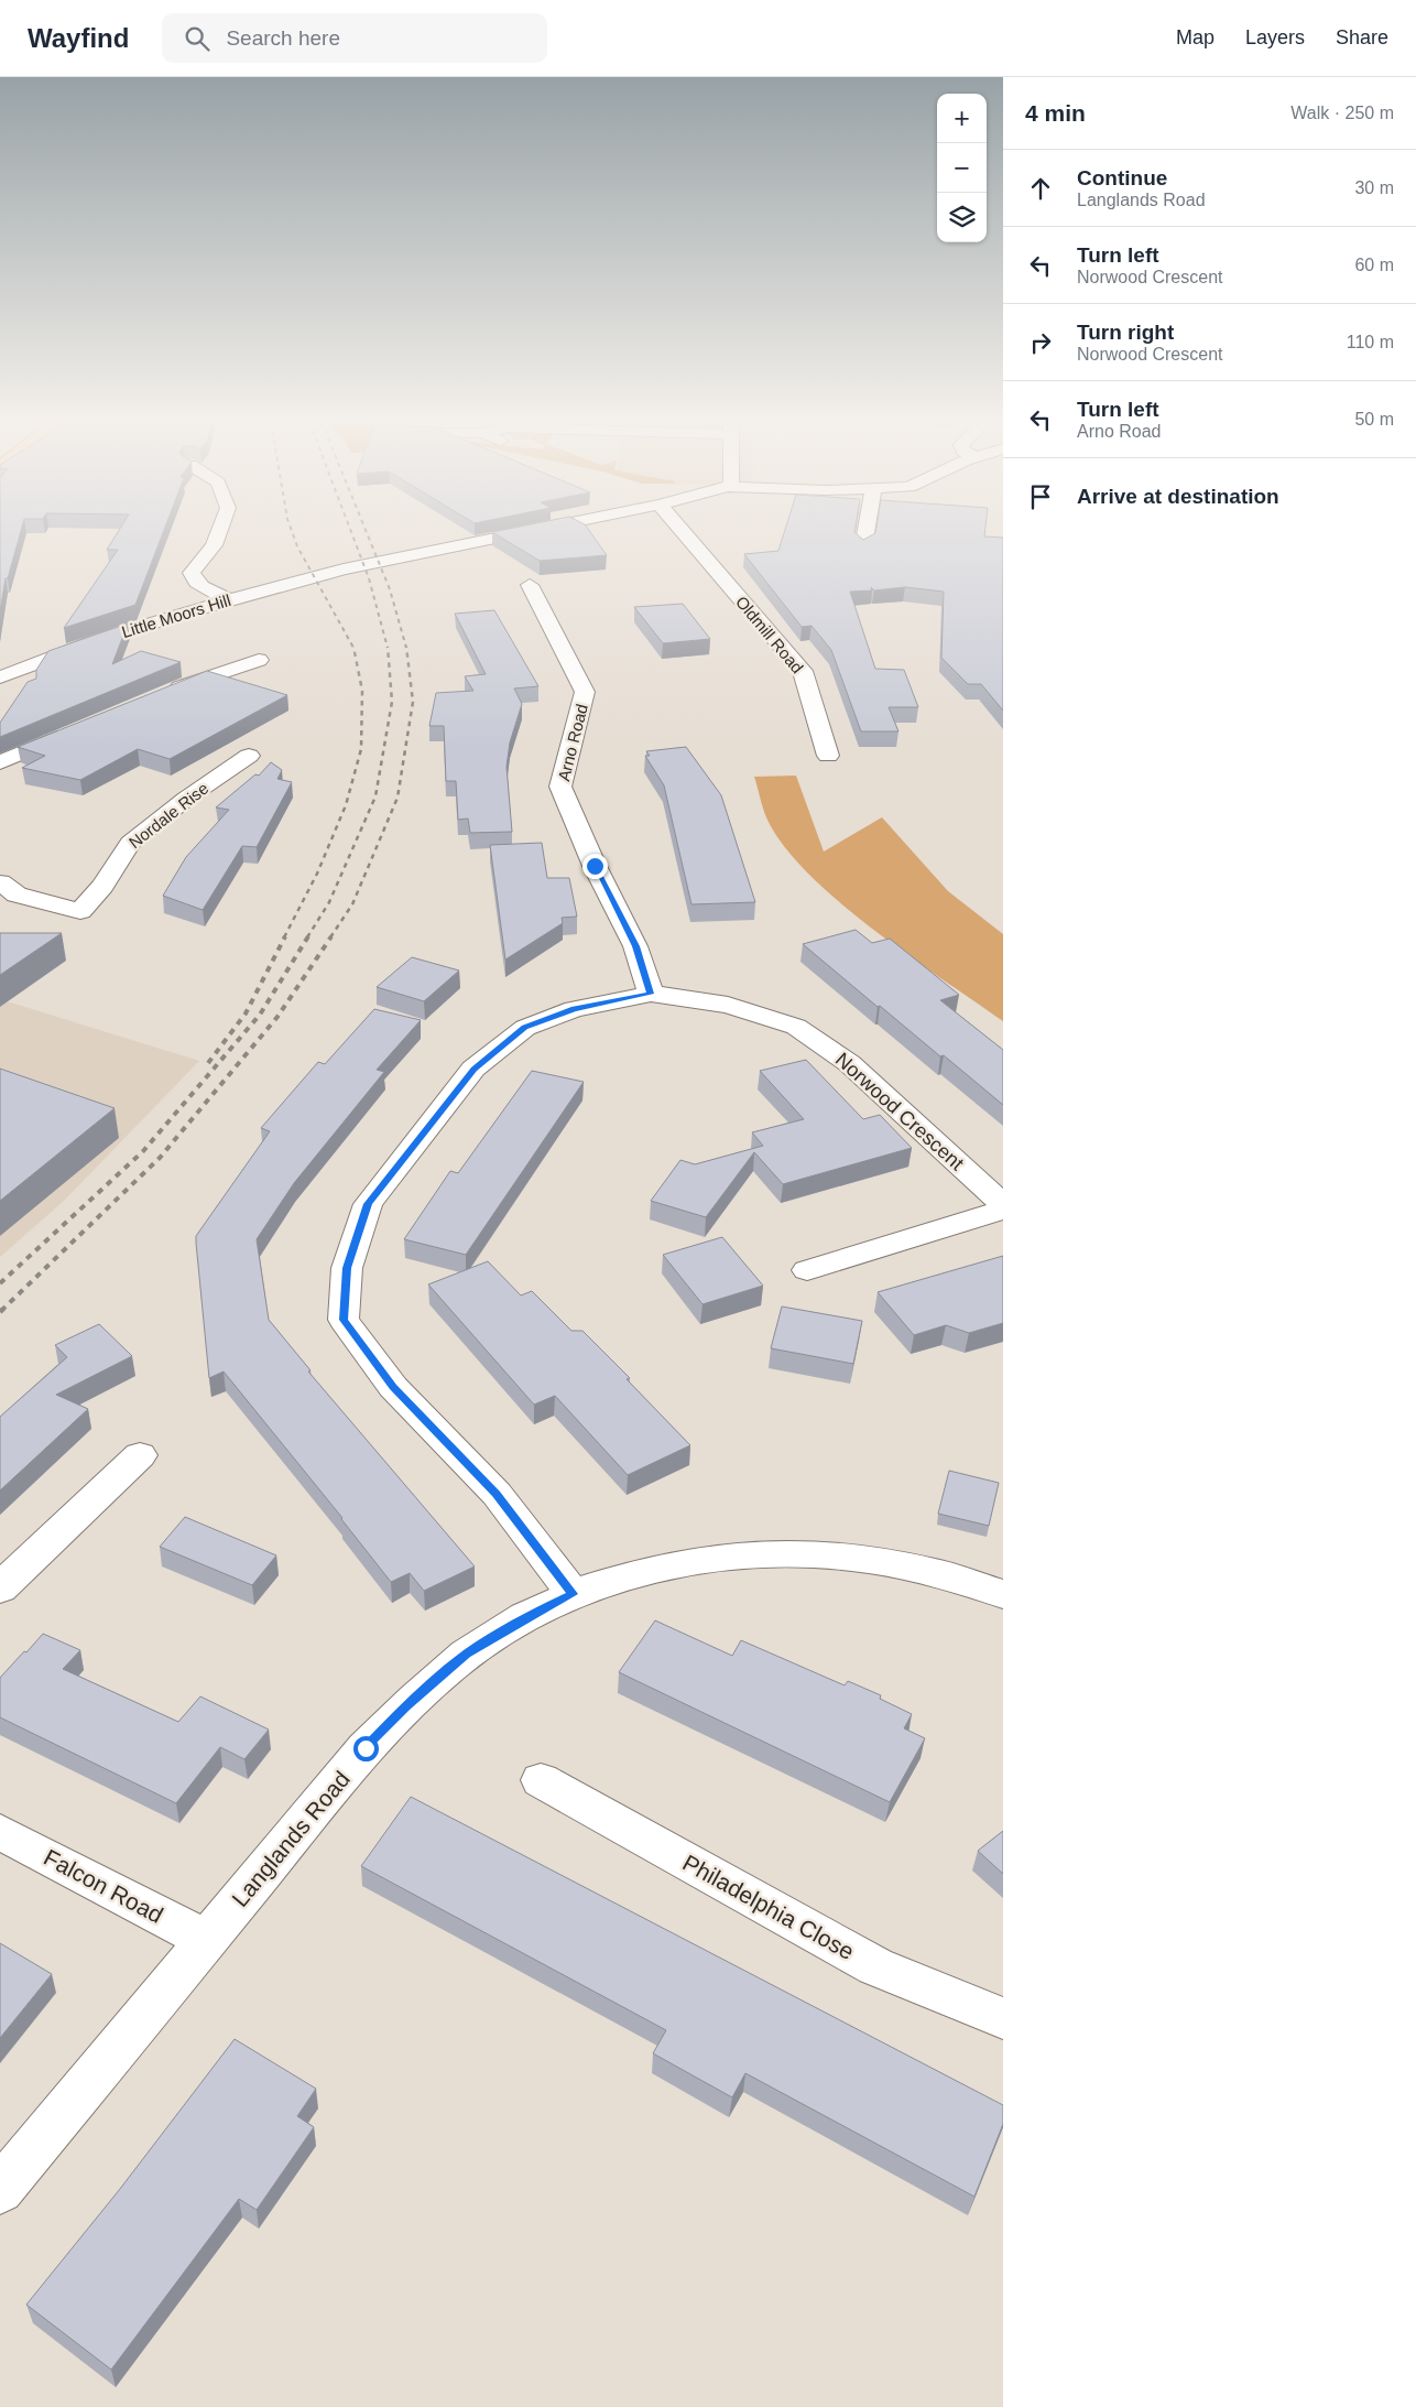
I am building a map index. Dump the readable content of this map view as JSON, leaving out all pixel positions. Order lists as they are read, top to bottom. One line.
{"streets":{"street":["Little Moors Hill","Oldmill Road","Arno Road","Nordale Rise","Norwood Crescent","Langlands Road","Falcon Road","Philadelphia Close"]},"crossings":[["Arno Road","Norwood Crescent"],["Norwood Crescent","Langlands Road"],["Langlands Road","Falcon Road"]],"page":{"header":"Wayfind","search":"Search here","nav":["Map","Layers","Share"],"heading":["4 min","Walk · 250 m"],"map_buttons":["+","−"],"list":[["Continue","Langlands Road","30 m"],["Turn left","Norwood Crescent","60 m"],["Turn right","Norwood Crescent","110 m"],["Turn left","Arno Road","50 m"],"Arrive at destination"]}}
